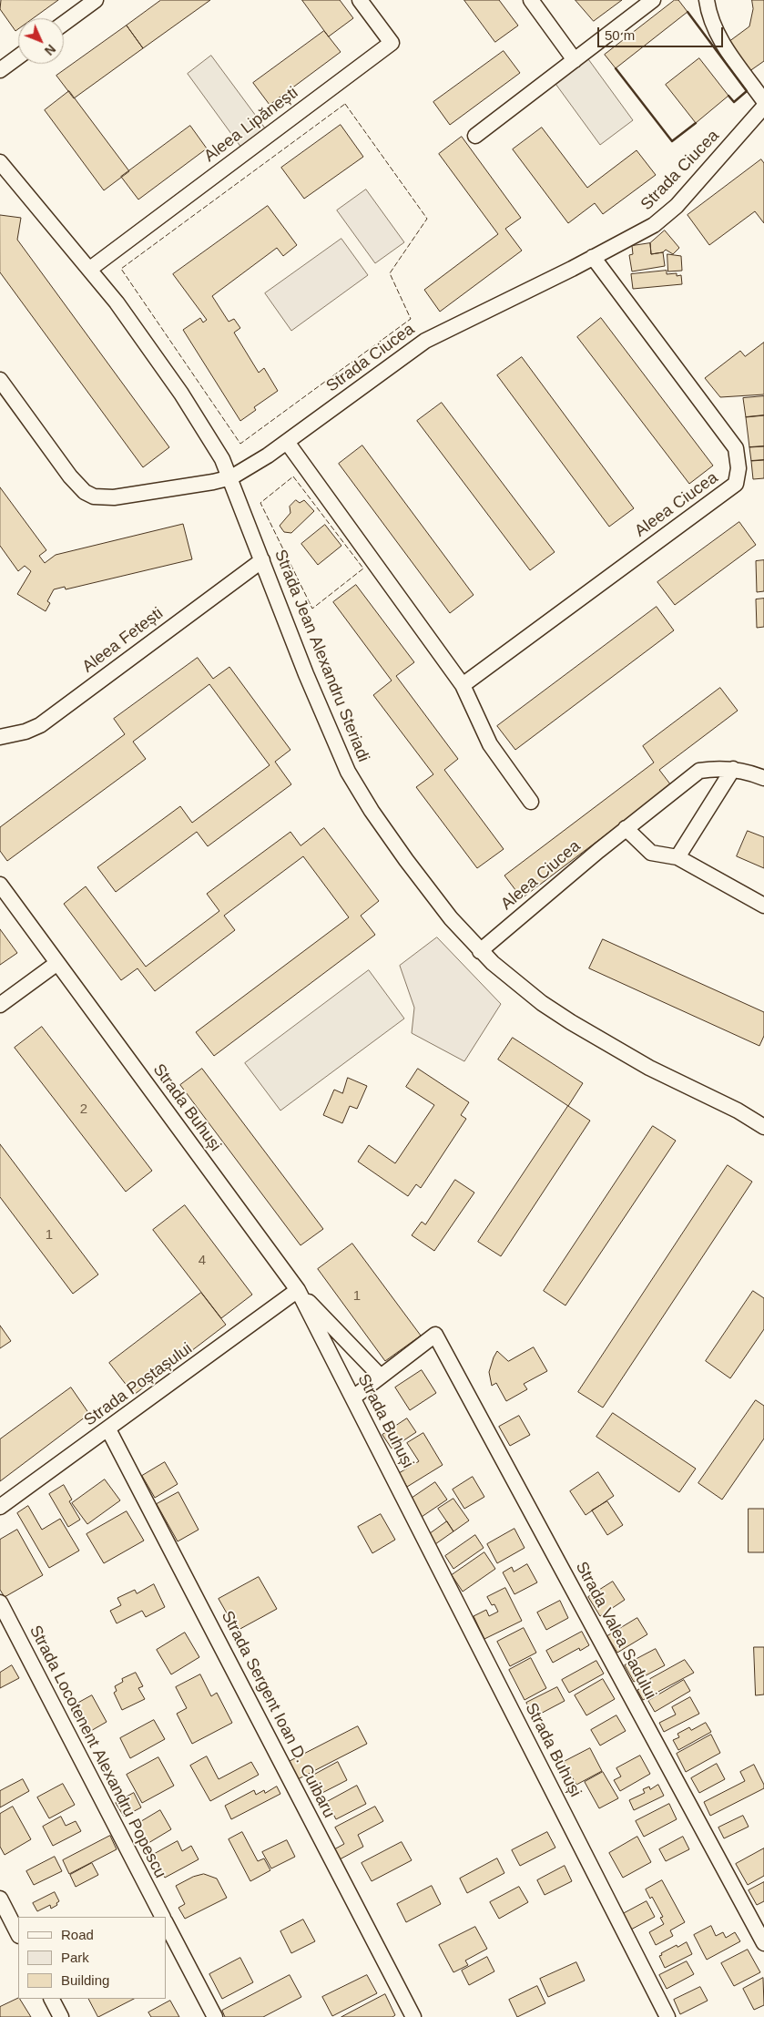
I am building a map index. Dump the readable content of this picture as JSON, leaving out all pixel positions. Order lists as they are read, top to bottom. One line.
{"streets":{"street":["Aleea Lipănești","Strada Ciucea","Aleea Ciucea","Aleea Fetești","Strada Jean Alexandru Steriadi","Strada Buhuși","Strada Poștașului","Strada Valea Sadului","Strada Sergent Ioan D. Cuibaru","Strada Locotenent Alexandru Popescu"]},"crossings":[["Aleea Lipănești","Strada Jean Alexandru Steriadi"],["Strada Ciucea","Aleea Ciucea"],["Strada Ciucea","Strada Jean Alexandru Steriadi"],["Aleea Ciucea","Strada Jean Alexandru Steriadi"],["Aleea Fetești","Strada Jean Alexandru Steriadi"],["Strada Buhuși","Strada Poștașului"],["Strada Poștașului","Strada Sergent Ioan D. Cuibaru"]],"house_numbers":["2","1","4","1"],"legend":["Road","Park","Building"],"scale_bar":"50 m","north":"bottom right"}
